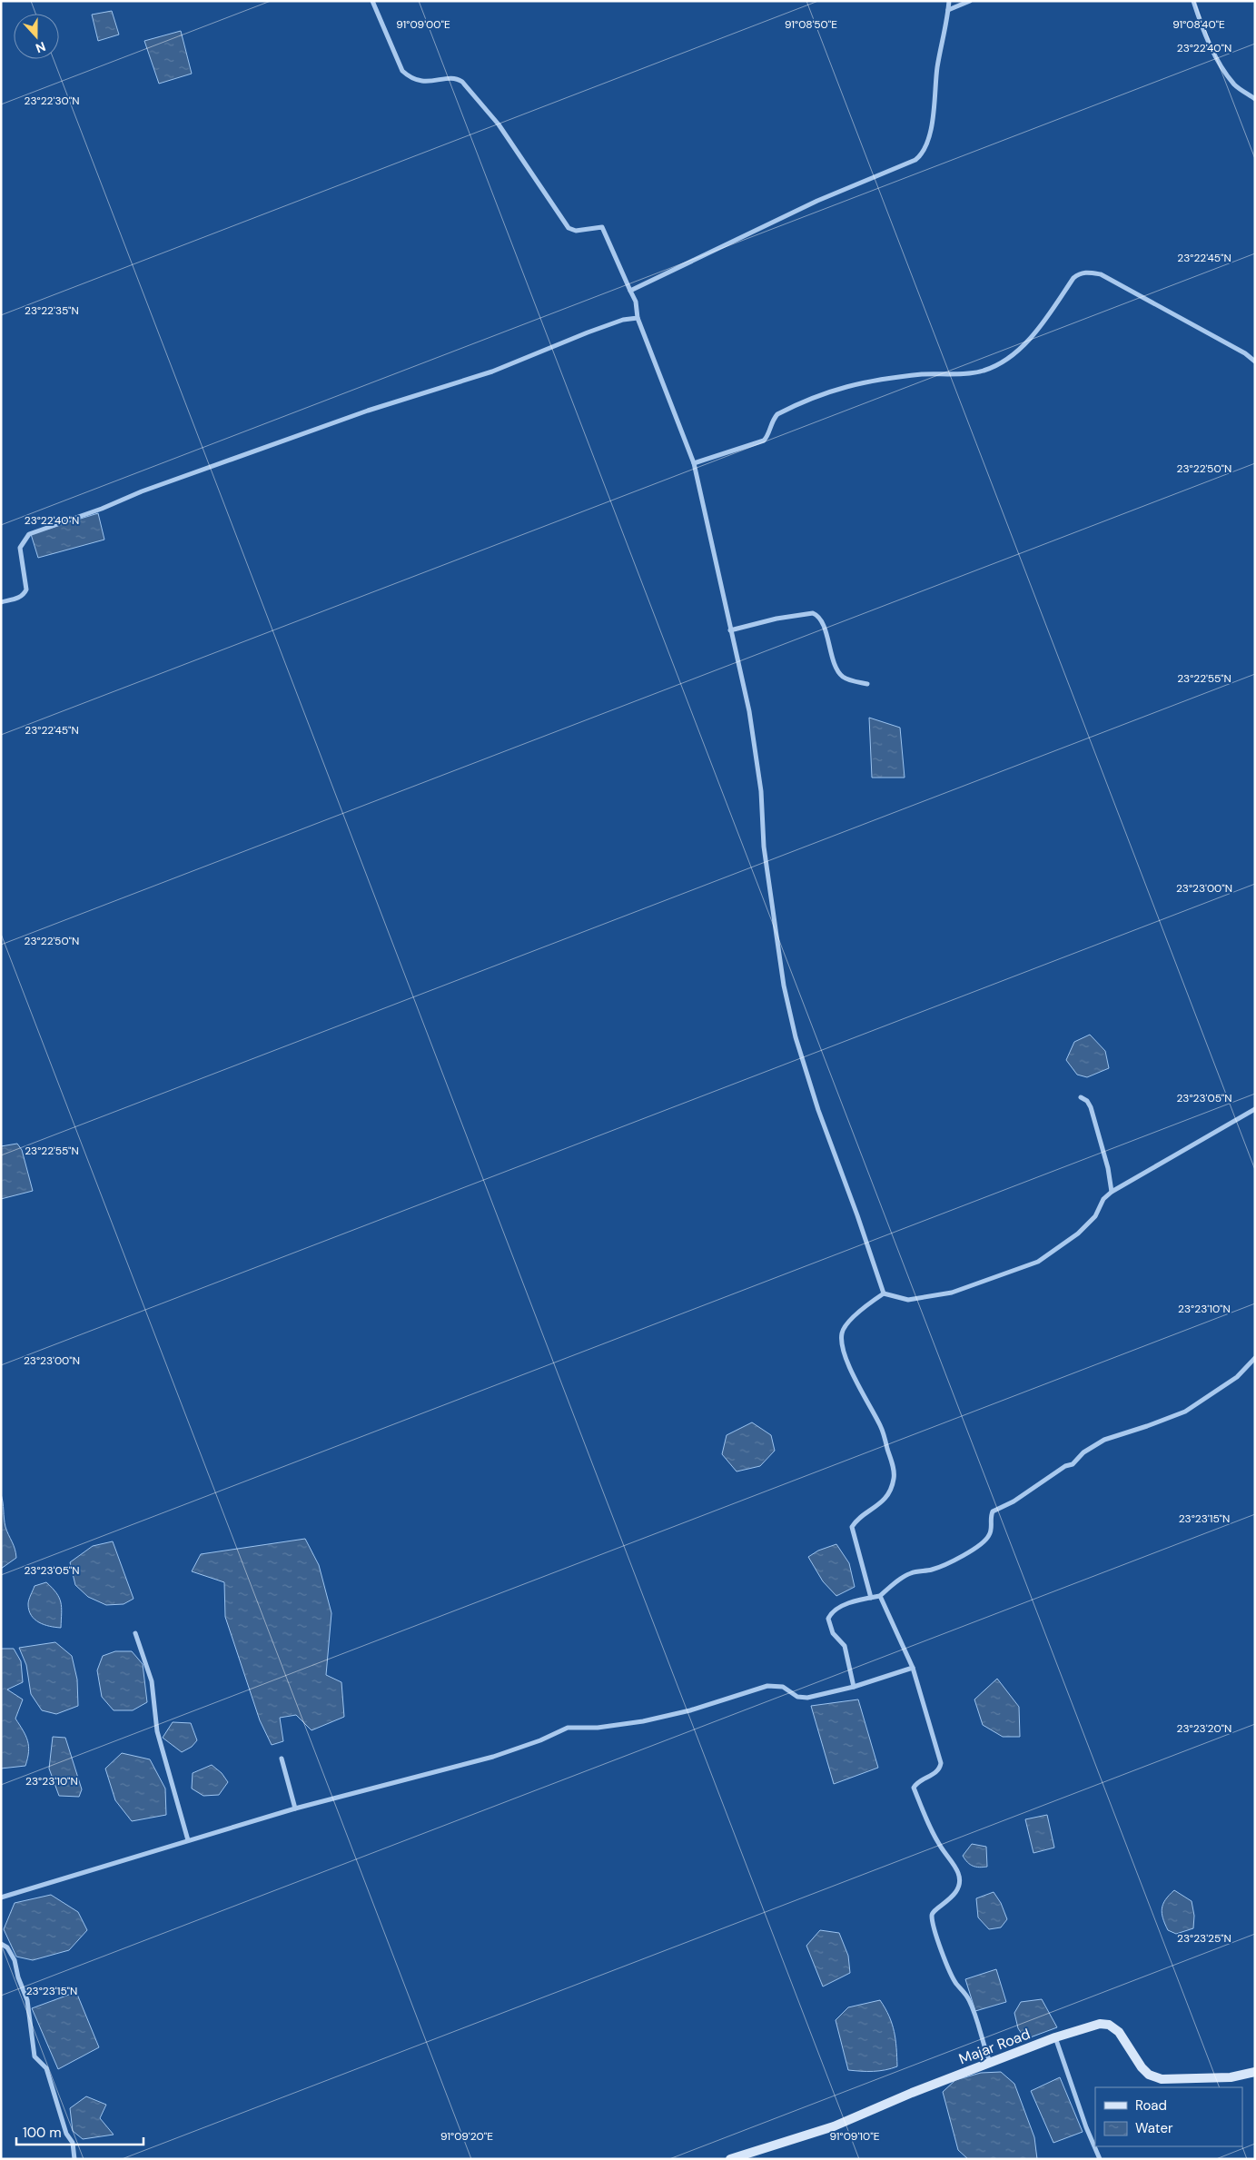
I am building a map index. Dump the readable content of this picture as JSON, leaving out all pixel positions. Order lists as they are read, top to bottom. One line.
{"streets":{"main road":["Majar Road"]},"legend":["Road","Water"],"scale_bar":"100 m","north":"bottom","coordinates":["91°08'50\"E","91°09'00\"E","91°08'40\"E","23°22'40\"N","23°22'30\"N","23°22'45\"N","23°22'35\"N","23°22'50\"N","23°22'55\"N","23°23'00\"N","23°23'05\"N","23°23'10\"N","23°23'15\"N","23°23'20\"N","23°23'25\"N","91°09'20\"E","91°09'10\"E"]}
